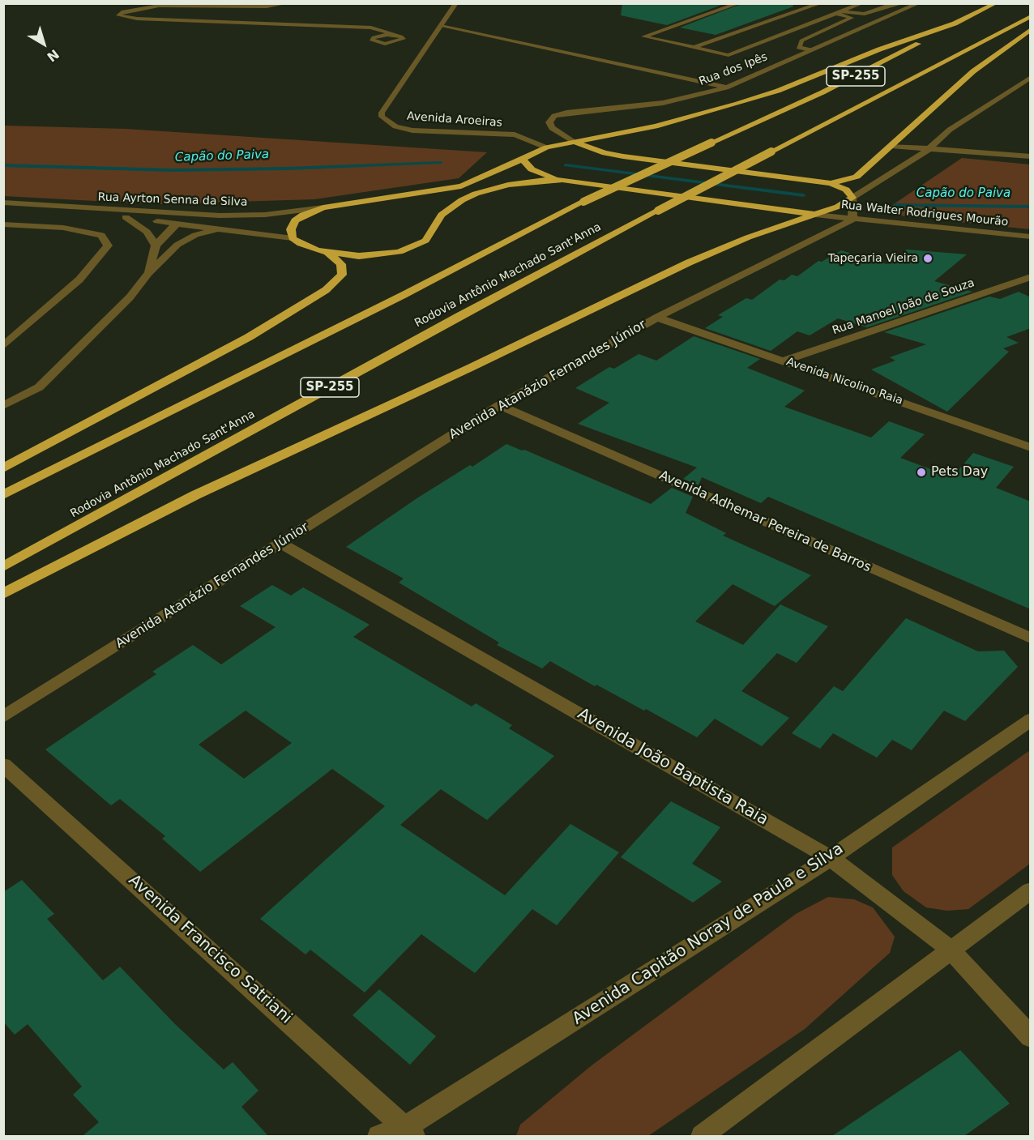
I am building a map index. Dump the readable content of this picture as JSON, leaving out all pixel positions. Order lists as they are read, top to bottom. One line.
{"streets":{"highway":["SP-255","Rodovia Antônio Machado Sant'Anna"],"street":["Rua dos Ipês","Rua Ayrton Senna da Silva","Rua Walter Rodrigues Mourão","Rua Manoel João de Souza","Avenida Atanázio Fernandes Júnior","Avenida Nicolino Raia","Avenida Adhemar Pereira de Barros","Avenida João Baptista Raia","Avenida Capitão Noray de Paula e Silva","Avenida Francisco Satriani"],"lane":["Avenida Aroeiras"]},"crossings":[["Rua Walter Rodrigues Mourão","Avenida Atanázio Fernandes Júnior"],["Rua Manoel João de Souza","Avenida Nicolino Raia"],["Avenida Atanázio Fernandes Júnior","Avenida Nicolino Raia"],["Avenida Atanázio Fernandes Júnior","Avenida Adhemar Pereira de Barros"],["Avenida Atanázio Fernandes Júnior","Avenida João Baptista Raia"],["Avenida João Baptista Raia","Avenida Capitão Noray de Paula e Silva"],["Avenida Capitão Noray de Paula e Silva","Avenida Francisco Satriani"]],"water":["Capão do Paiva"],"places":["Tapeçaria Vieira","Pets Day"],"north":"bottom right"}
